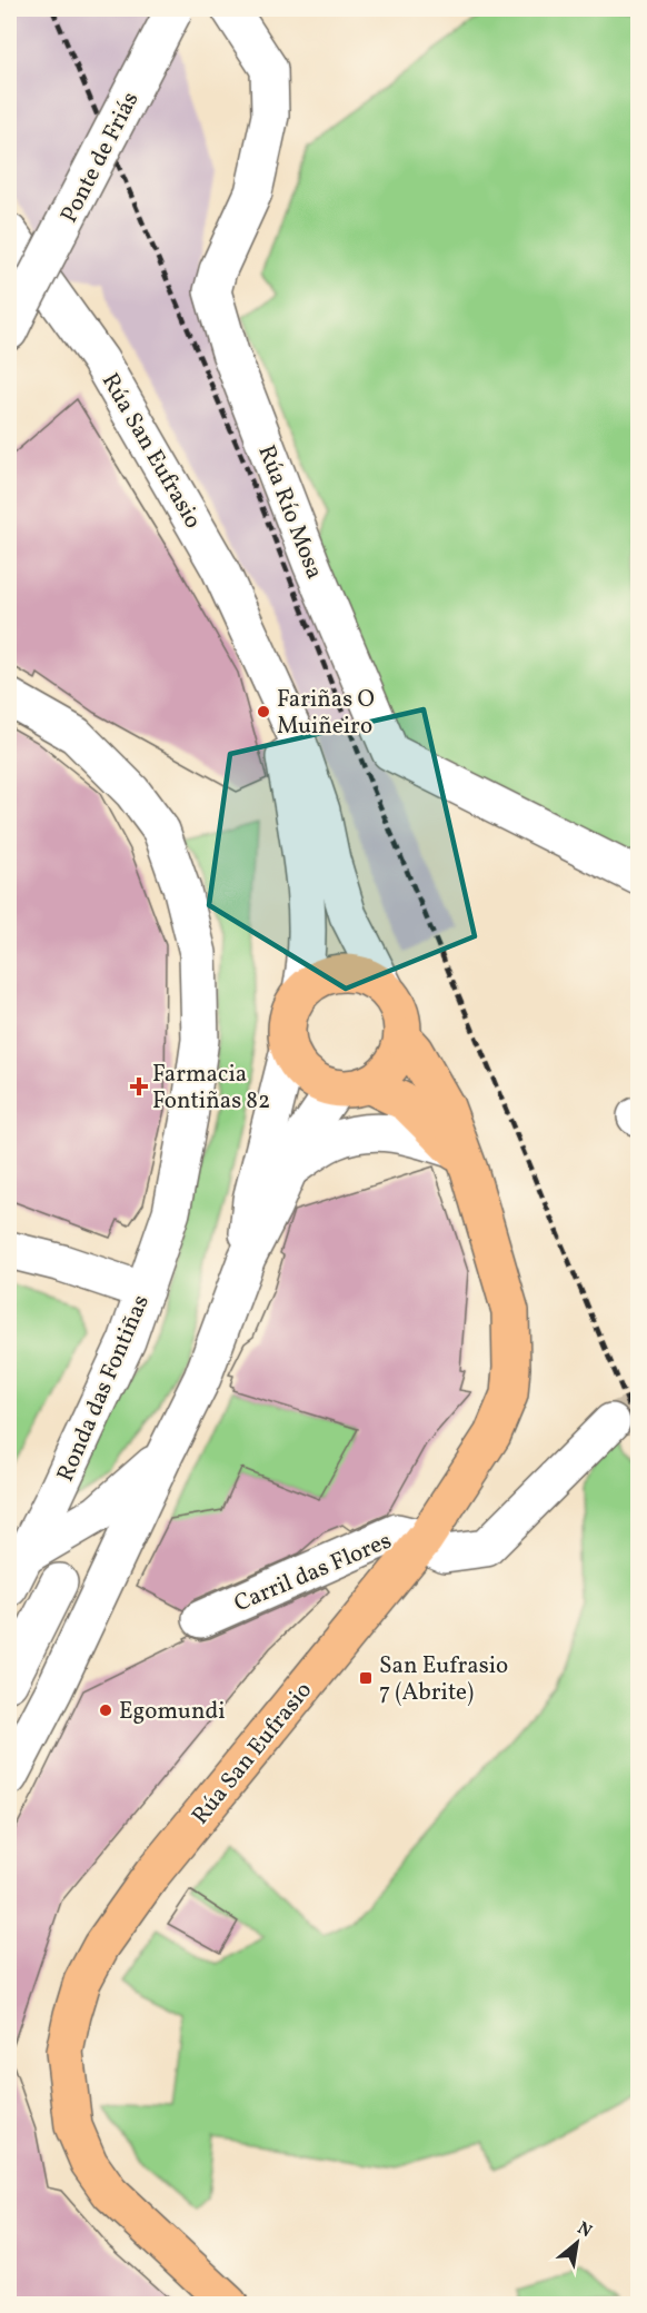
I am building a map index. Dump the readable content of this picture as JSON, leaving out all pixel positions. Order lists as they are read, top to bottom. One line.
{"streets":{"main road":["Rúa San Eufrasio"],"street":["Ponte de Friás","Rúa Río Mosa","Ronda das Fontiñas","Carril das Flores"]},"crossings":[["Rúa San Eufrasio","Carril das Flores"]],"places":{"other":["Fariñas O Muiñeiro","Egomundi"],"health":["Farmacia Fontiñas 82"],"transit":["San Eufrasio 7 (Abrite)"]},"north":"top right"}
